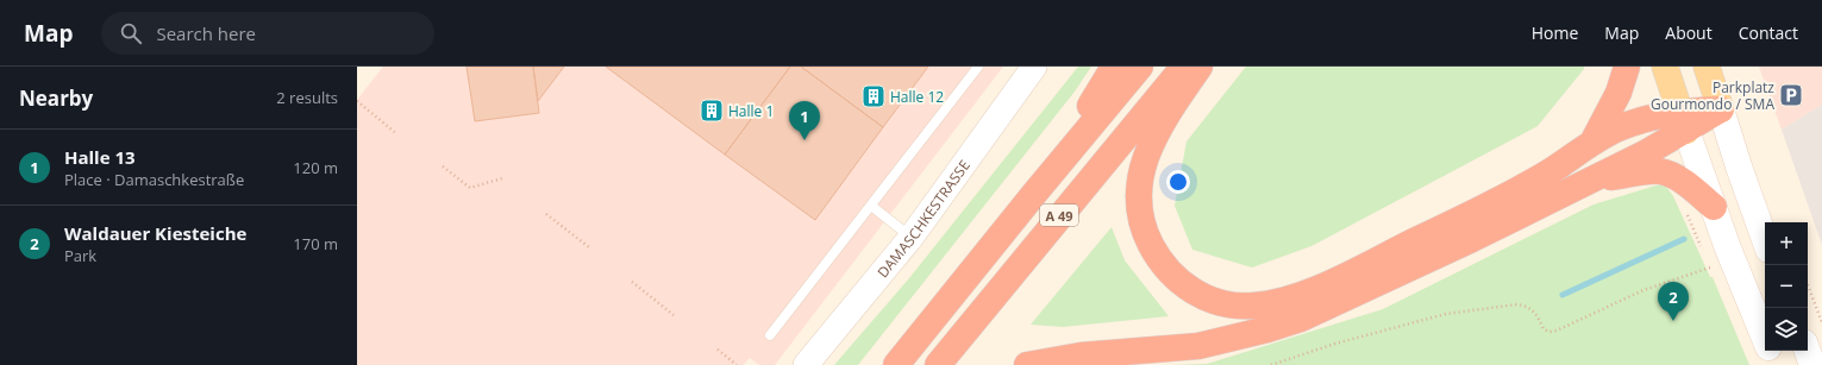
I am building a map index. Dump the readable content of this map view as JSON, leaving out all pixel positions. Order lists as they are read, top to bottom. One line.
{"streets":{"highway":["A 49"],"street":["DAMASCHKESTRASSE"]},"places":{"parking":["Parkplatz Gourmondo / SMA"],"building":["Halle 12","Halle 1"]},"page":{"header":"Map","search":"Search here","nav":["Home","Map","About","Contact"],"heading":["Nearby","2 results"],"pins":["1","2"],"list":[{"mark":"1","name":"Halle 13","note":"Place · Damaschkestraße","value":"120 m"},{"mark":"2","name":"Waldauer Kiesteiche","note":"Park","value":"170 m"}],"map_buttons":["+","−"]}}
